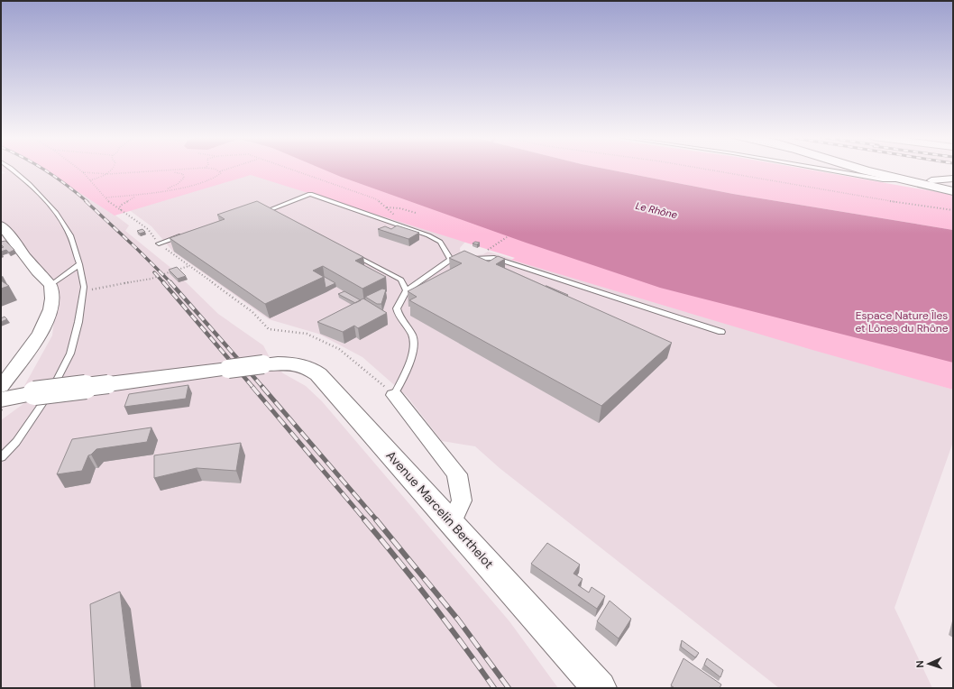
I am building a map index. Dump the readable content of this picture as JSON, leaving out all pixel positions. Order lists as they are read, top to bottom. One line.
{"streets":{"street":["Avenue Marcelin Berthelot"]},"water":["Le Rhône"],"parks":["Espace Nature Îles et Lônes du Rhône"],"north":"left"}
